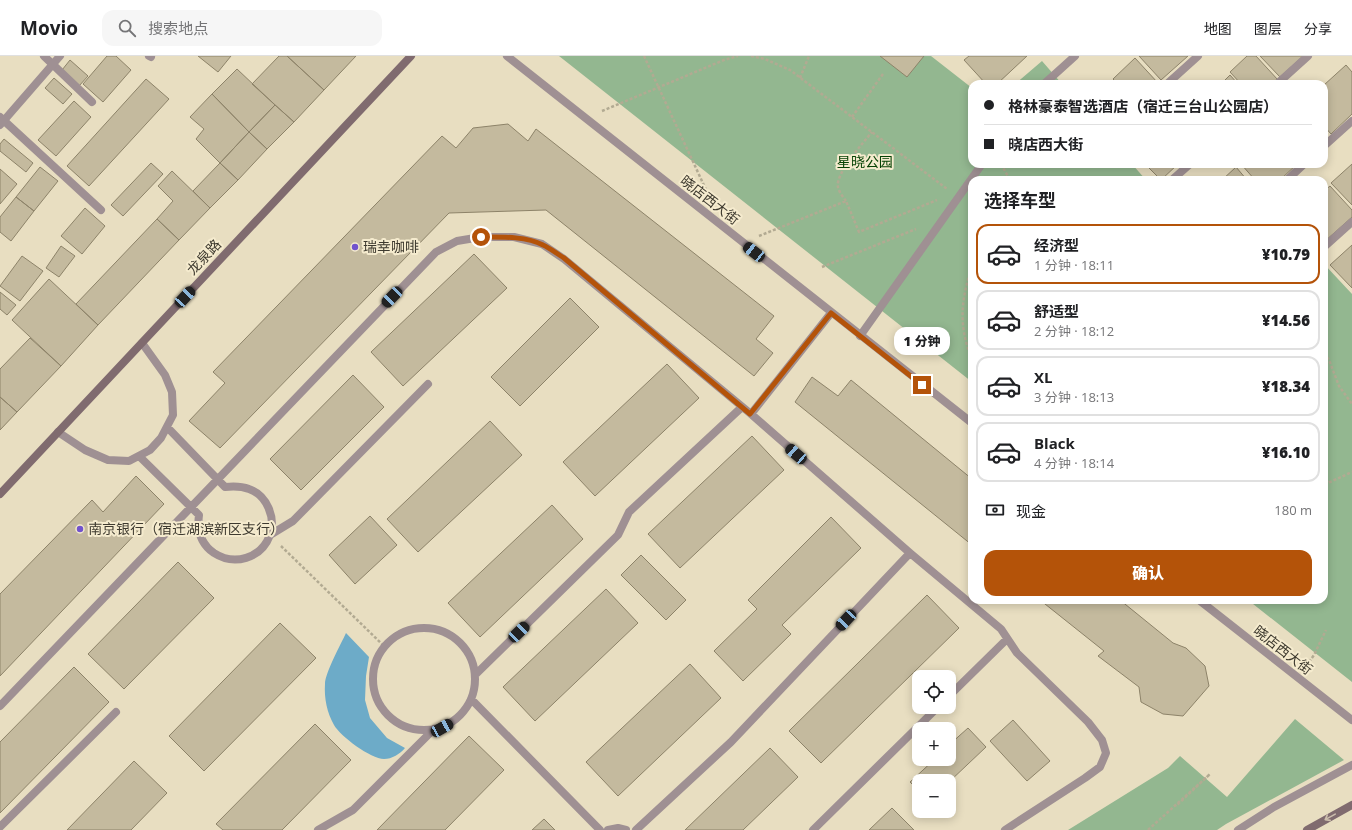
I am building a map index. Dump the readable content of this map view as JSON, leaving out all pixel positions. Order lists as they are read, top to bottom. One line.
{"streets":{"street":["晓店西大街","龙泉路"]},"parks":["星晓公园"],"places":["瑞幸咖啡","南京银行（宿迁湖滨新区支行）"],"page":{"header":"Movio","search":"搜索地点","nav":["地图","图层","分享"],"banner":["格林豪泰智选酒店（宿迁三台山公园店）","晓店西大街"],"heading":"选择车型","list":[{"name":"经济型","note":"1 分钟 · 18:11","value":"¥10.79"},{"name":"舒适型","note":"2 分钟 · 18:12","value":"¥14.56"},{"name":"XL","note":"3 分钟 · 18:13","value":"¥18.34"},{"name":"Black","note":"4 分钟 · 18:14","value":"¥16.10"}],"bubble":"1 分钟","pay":["现金","180 m"],"buttons":"确认","map_buttons":["+","−"]}}
